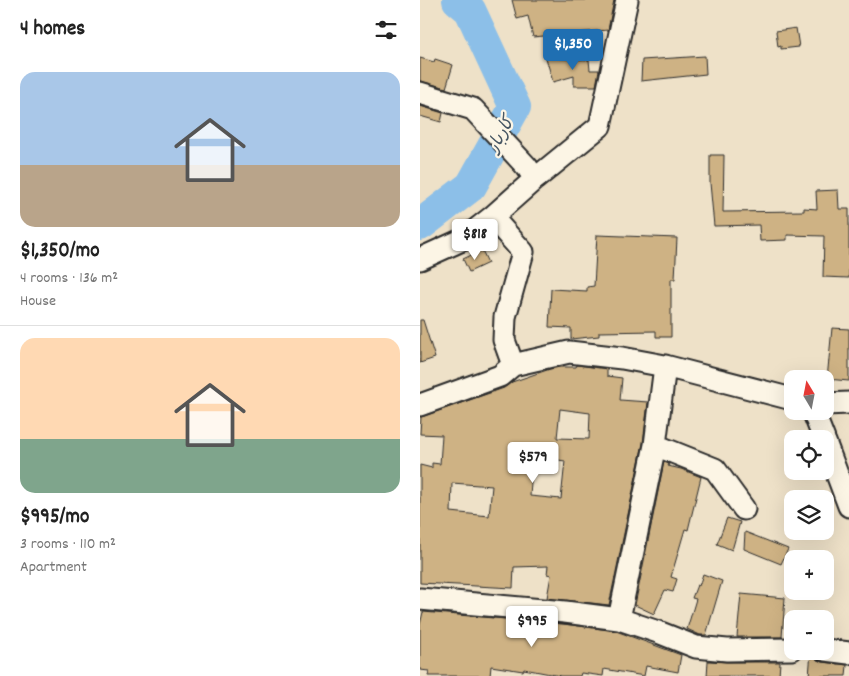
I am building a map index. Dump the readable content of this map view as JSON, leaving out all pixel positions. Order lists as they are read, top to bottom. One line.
{"water":["کاربار"],"north":"top","page":{"heading":"4 homes","price":["$1,350","$818","$579","$995"],"list":[{"name":"$1,350/mo","note":"4 rooms · 136 m² · House"},{"name":"$995/mo","note":"3 rooms · 110 m² · Apartment"}],"map_buttons":["+","−"]}}
